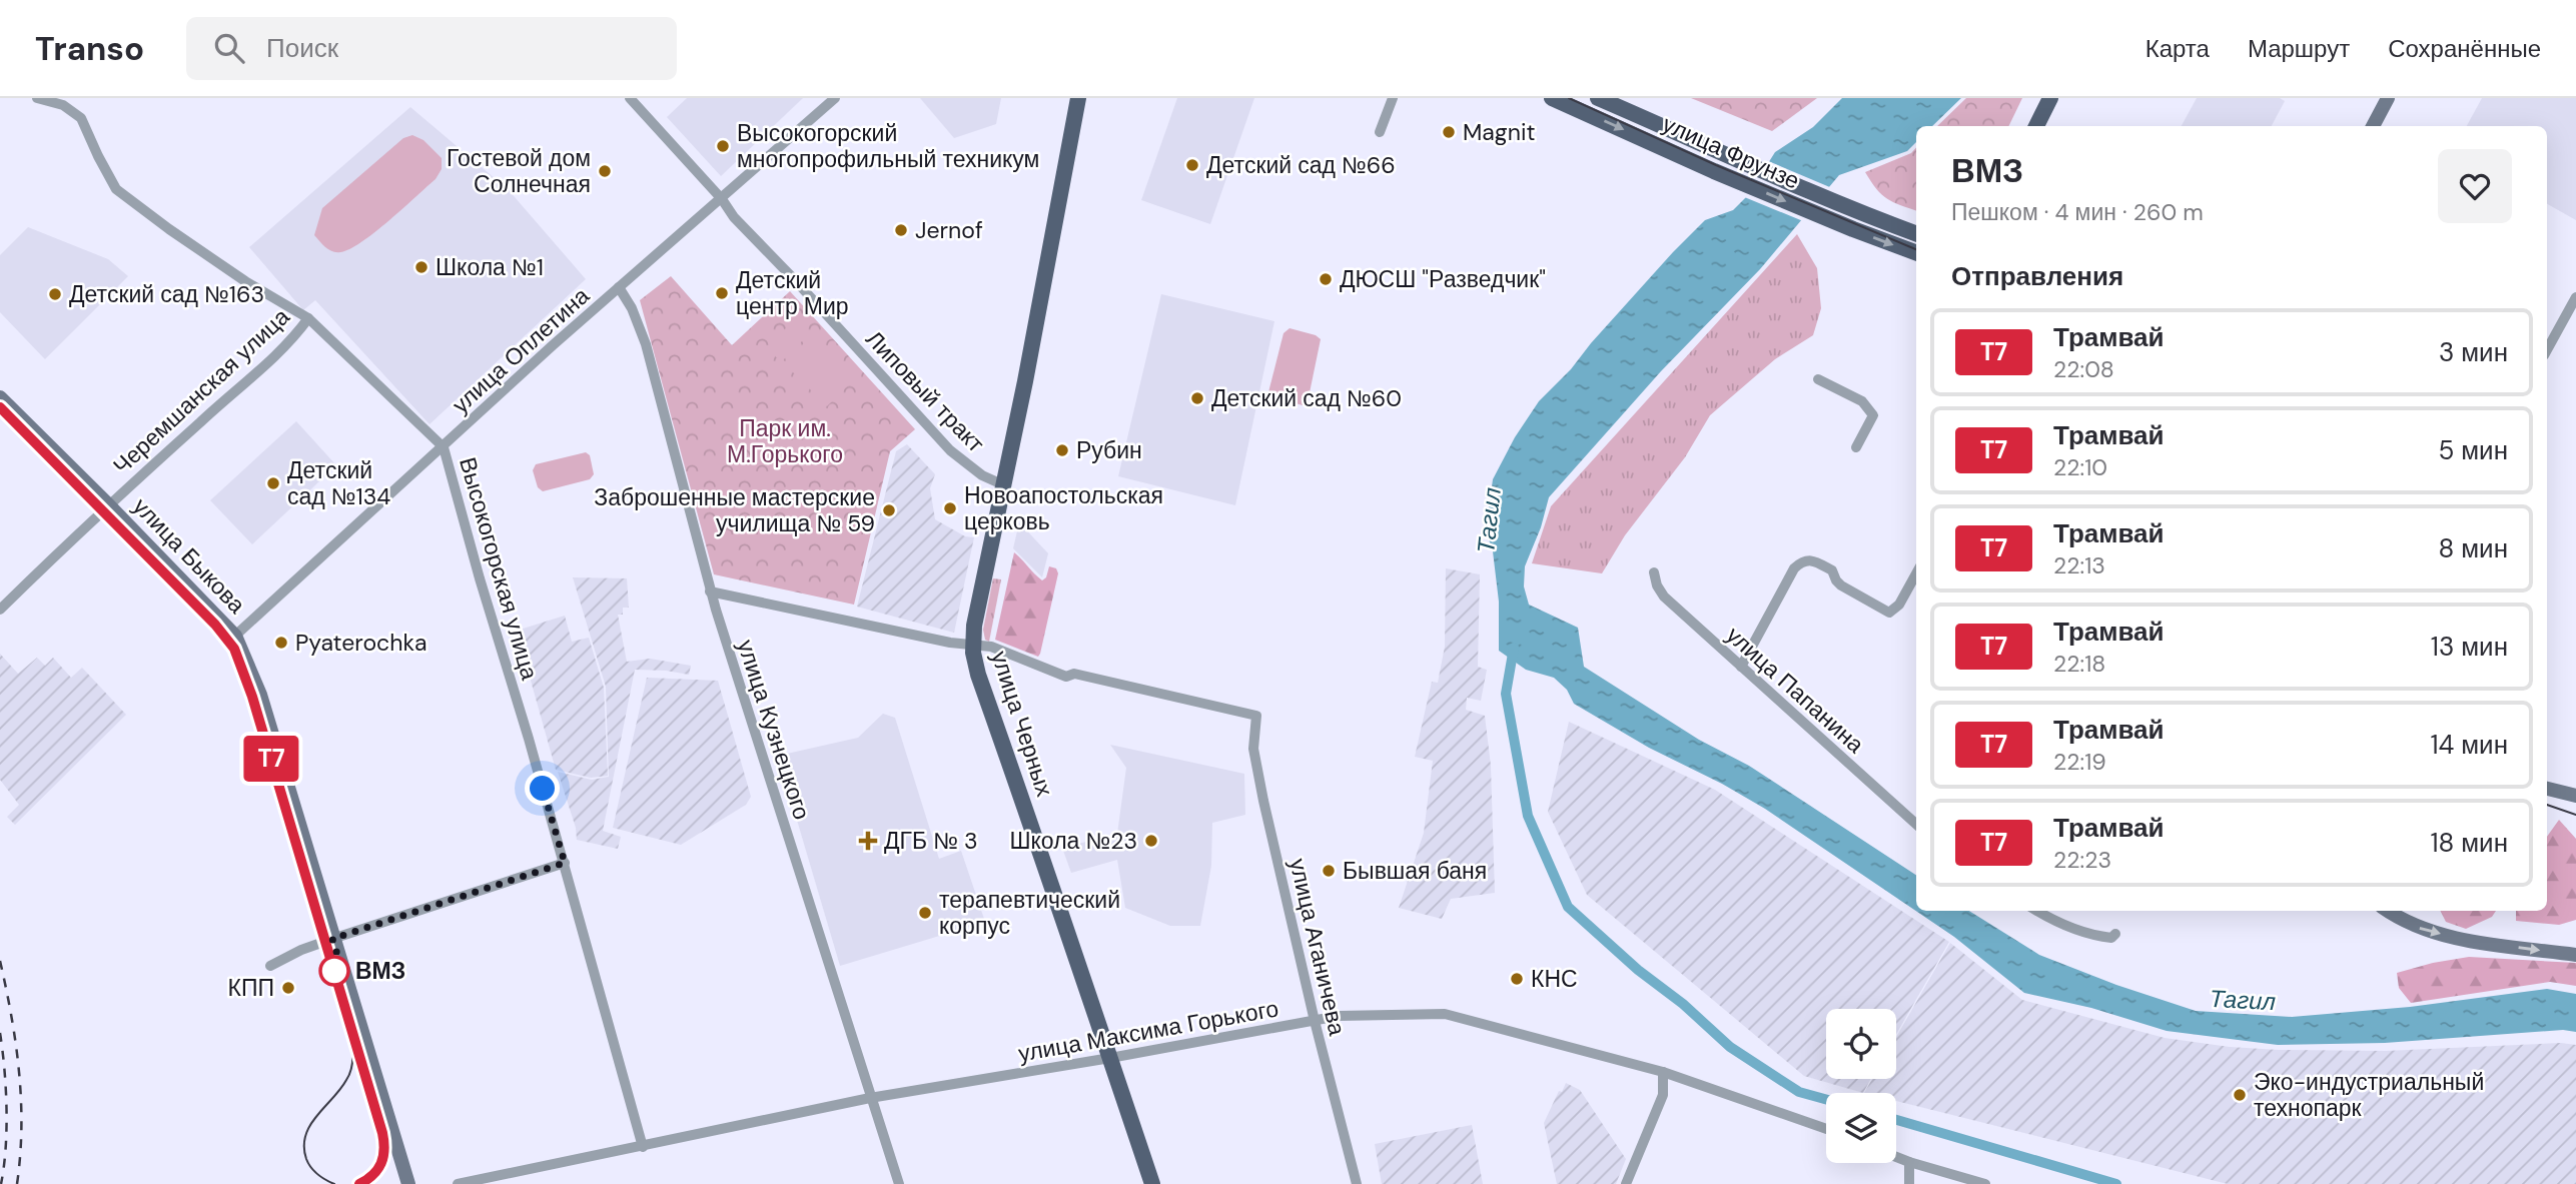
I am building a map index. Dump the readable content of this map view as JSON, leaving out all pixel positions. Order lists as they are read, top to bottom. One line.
{"streets":{"main road":["улица Фрунзе","улица Черных"],"street":["улица Оплетина","Черемшанская улица","Липовый тракт","улица Быкова","Высокогорская улица","улица Папанина","улица Кузнецкого","улица Аганичева","улица Максима Горького"]},"crossings":[["улица Оплетина","Липовый тракт"],["улица Оплетина","улица Быкова"],["улица Оплетина","Высокогорская улица"],["улица Оплетина","улица Кузнецкого"],["Черемшанская улица","улица Быкова"],["Черемшанская улица","Высокогорская улица"],["Липовый тракт","улица Черных"],["Высокогорская улица","улица Максима Горького"],["улица Черных","улица Аганичева"],["улица Черных","улица Максима Горького"],["улица Кузнецкого","улица Максима Горького"],["улица Аганичева","улица Максима Горького"]],"water":["Тагил"],"parks":["Парк им. М.Горького"],"places":{"other":["Magnit","Высокогорский многопрофильный техникум","Детский сад №66","Гостевой дом Солнечная","Jernof","Школа №1","ДЮСШ \"Разведчик\"","Детский центр Мир","Детский сад №163","Детский сад №60","Рубин","Детский сад №134","Новоапостольская церковь","Заброшенные мастерские училища № 59","Pyaterochka","Школа №23","Бывшая баня","терапевтический корпус","ВМЗ","КНС","КПП","Эко-индустриальный технопарк"],"health":["ДГБ № 3"]},"lines":["tram line T7"],"page":{"header":"Transo","search":"Поиск","nav":["Карта","Маршрут","Сохранённые"],"on_map":"T7","heading":[["ВМЗ","Пешком · 4 мин · 260 m"],"Отправления"],"list":[{"mark":"T7","name":"Трамвай","note":"22:08","value":"3 мин"},{"mark":"T7","name":"Трамвай","note":"22:10","value":"5 мин"},{"mark":"T7","name":"Трамвай","note":"22:13","value":"8 мин"},{"mark":"T7","name":"Трамвай","note":"22:18","value":"13 мин"},{"mark":"T7","name":"Трамвай","note":"22:19","value":"14 мин"},{"mark":"T7","name":"Трамвай","note":"22:23","value":"18 мин"}]}}
